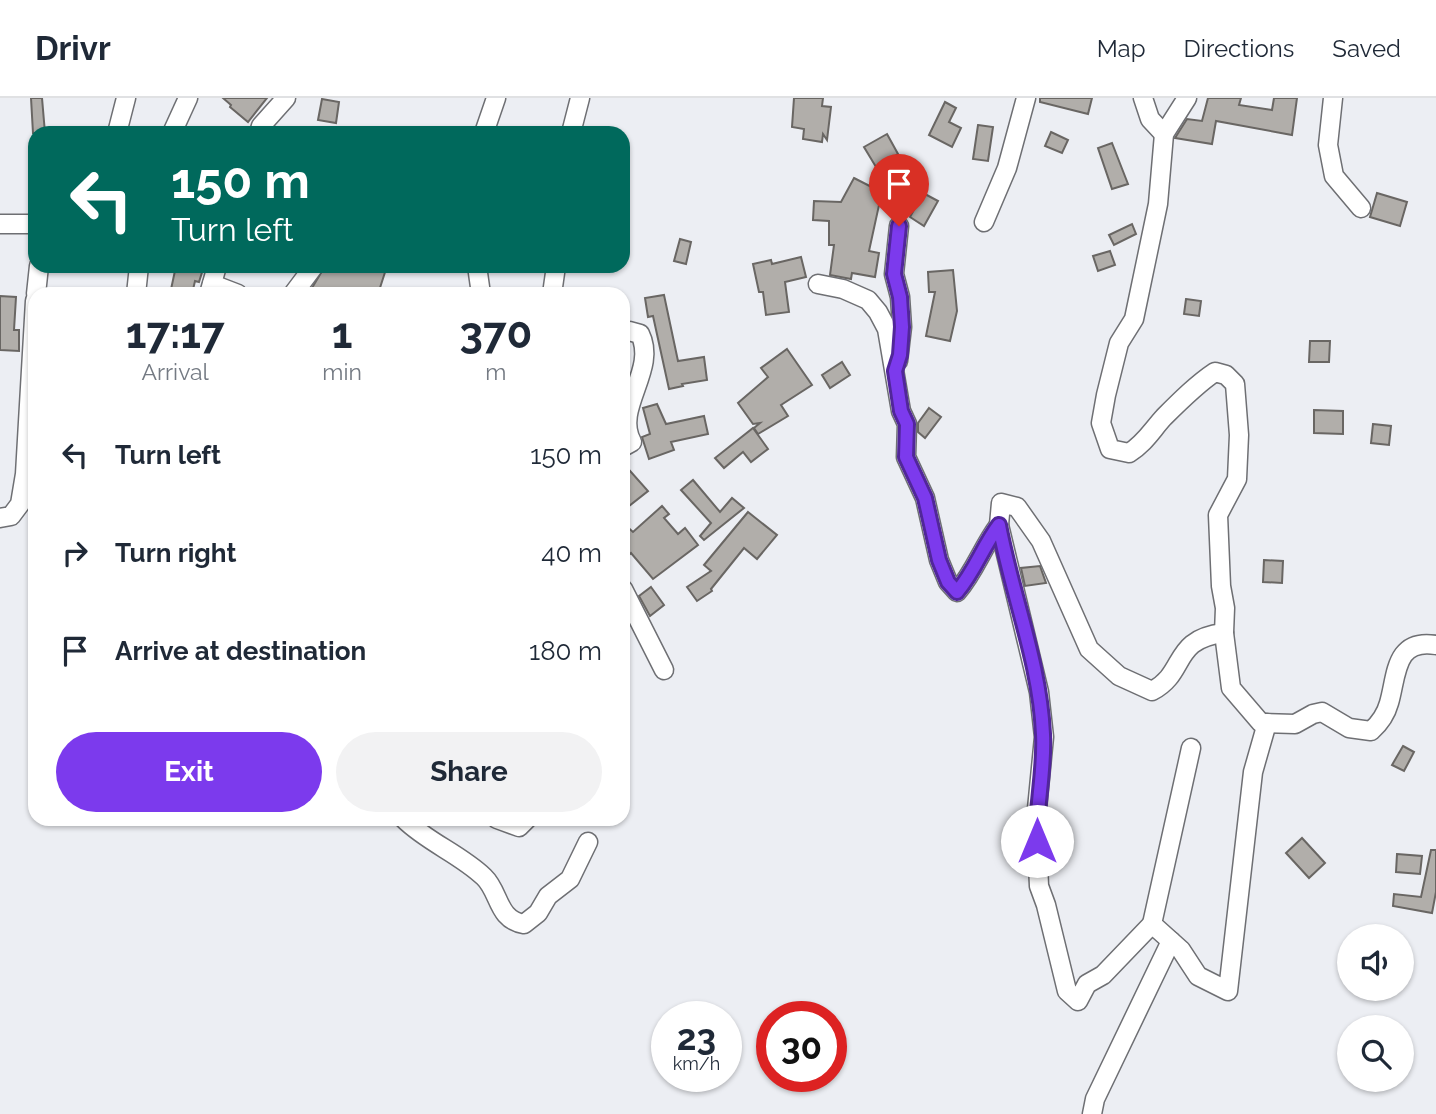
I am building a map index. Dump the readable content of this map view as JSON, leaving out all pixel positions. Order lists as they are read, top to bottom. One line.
{"page":{"header":"Drivr","nav":["Map","Directions","Saved"],"turn":["150 m","Turn left"],"eta":["17:17","Arrival","1","min","370","m"],"list":[{"name":"Turn left","value":"150 m"},{"name":"Turn right","value":"40 m"},{"name":"Arrive at destination","value":"180 m"}],"buttons":["Exit","Share"],"speed":"23 km/h","limit":"30"}}
